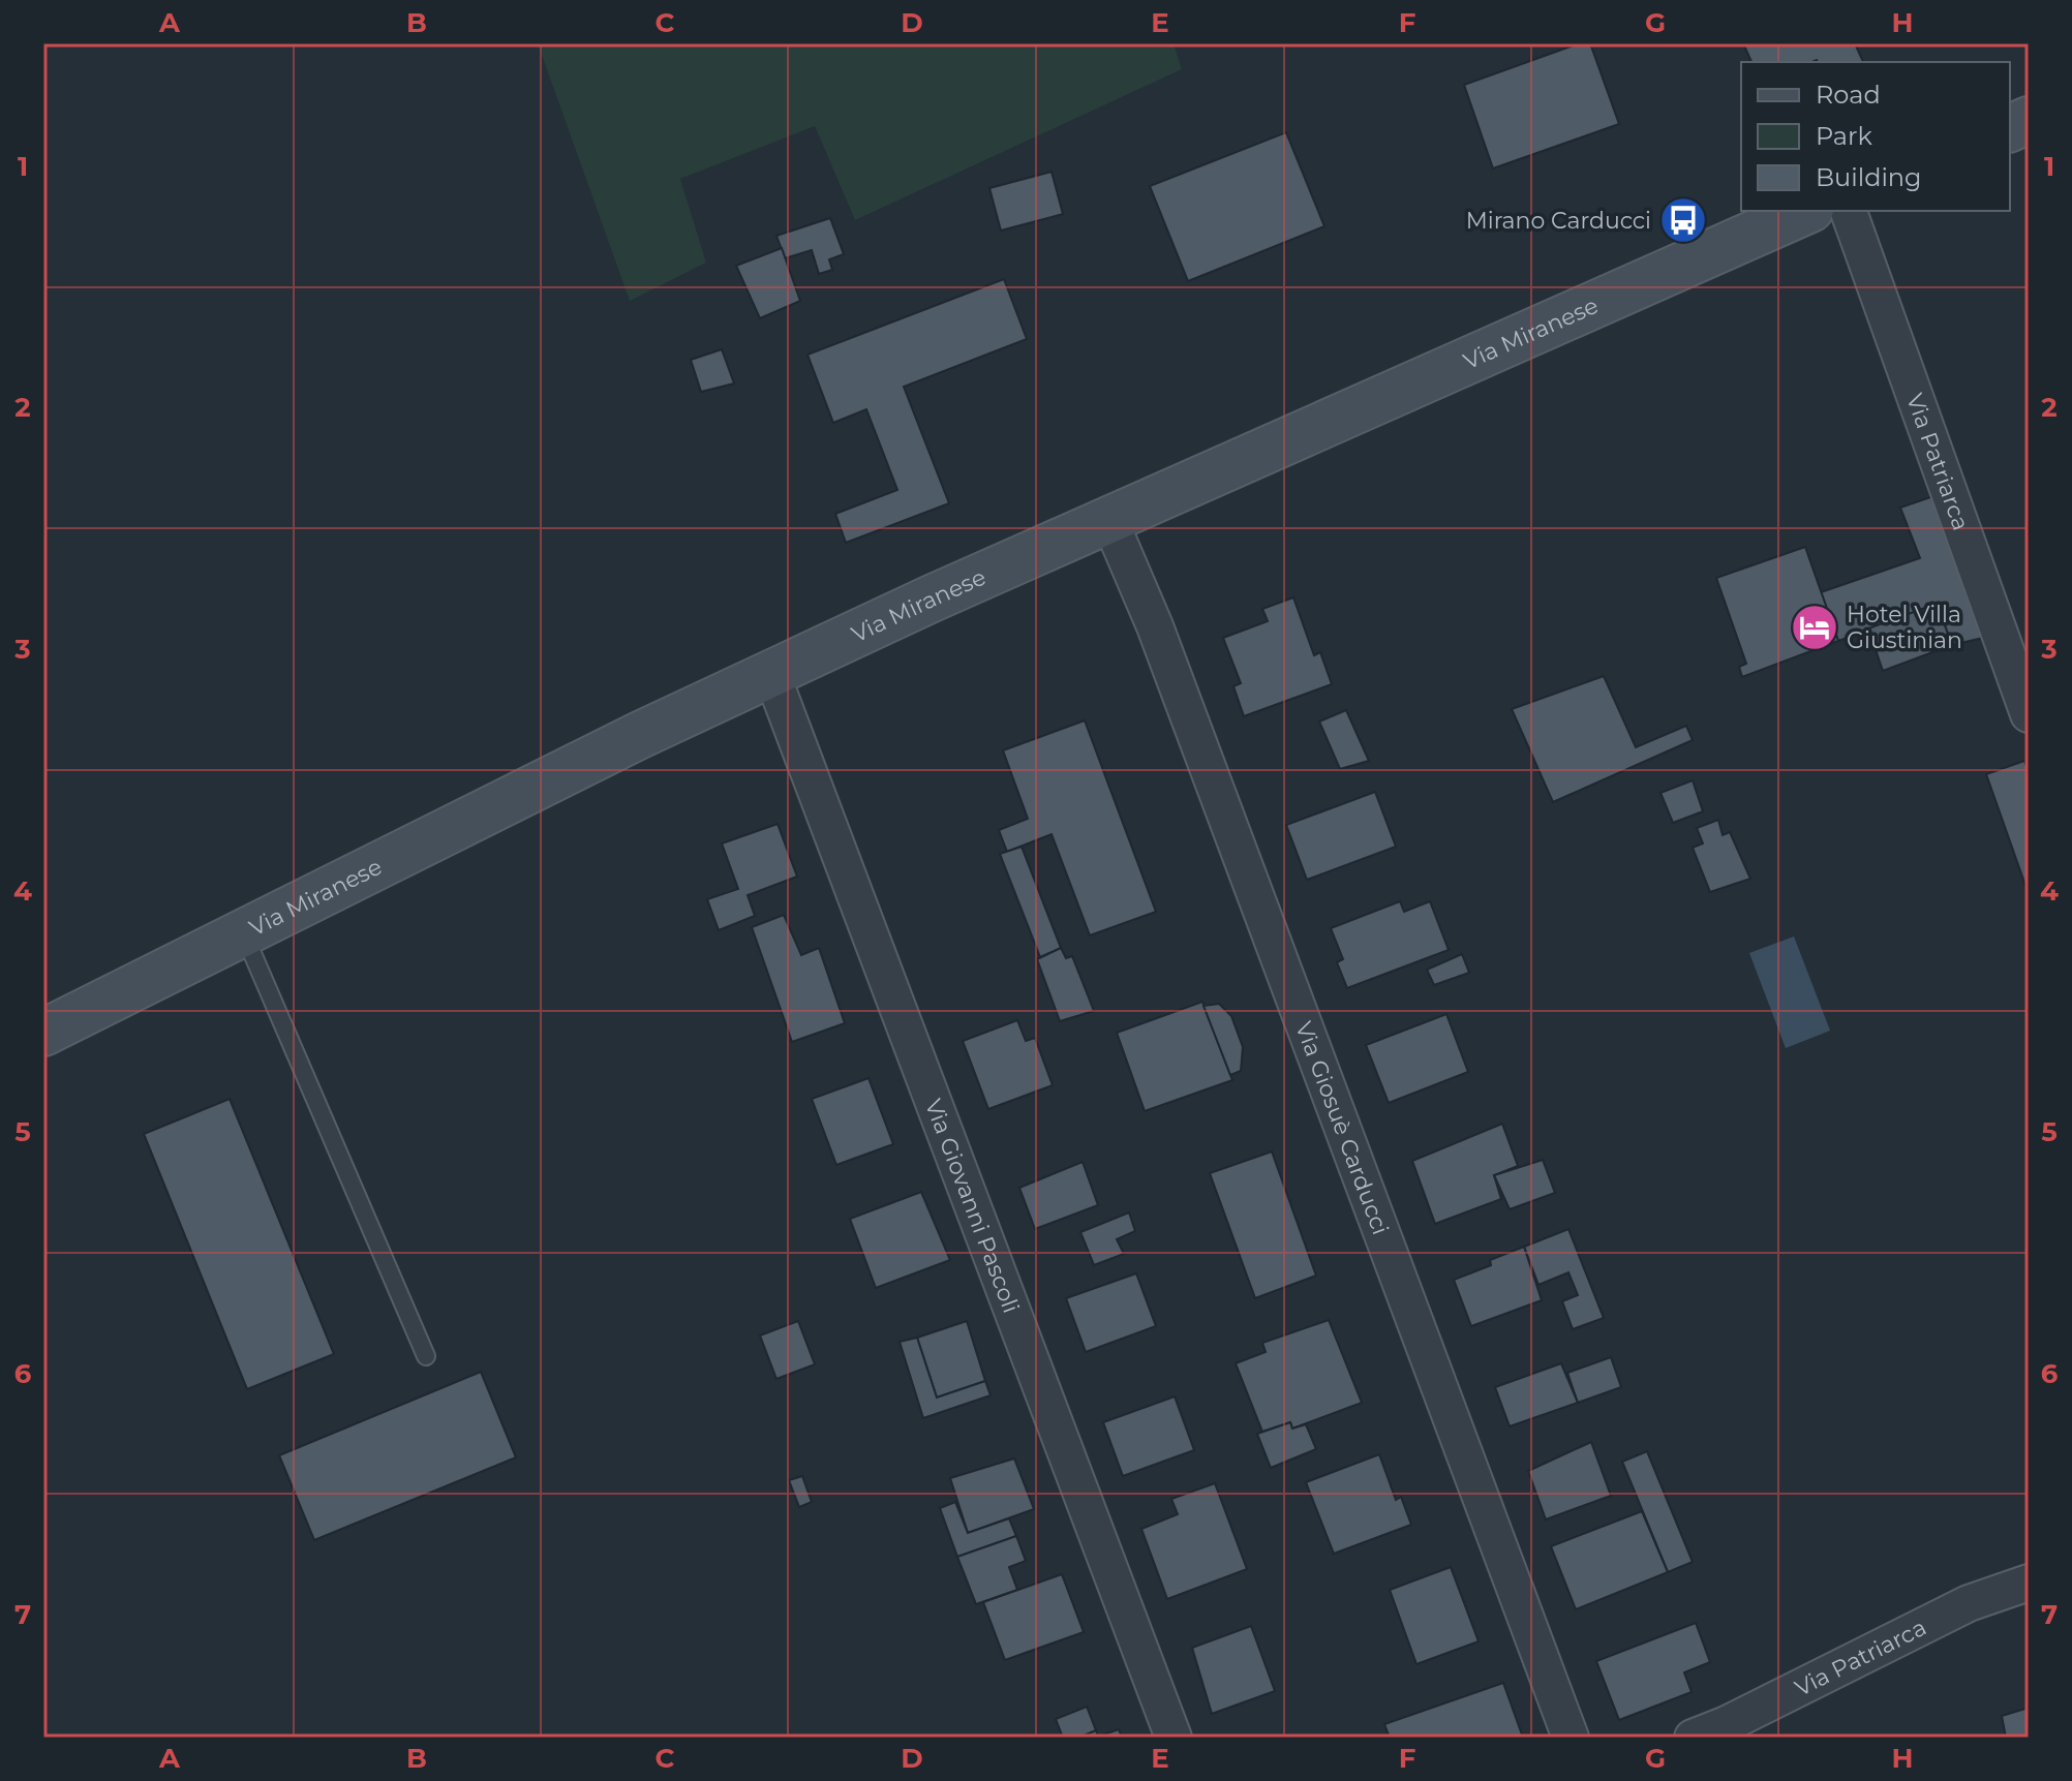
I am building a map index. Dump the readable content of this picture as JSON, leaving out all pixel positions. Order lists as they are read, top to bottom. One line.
{"streets":{"main road":["Via Miranese"],"street":["Via Patriarca","Via Giosuè Carducci","Via Giovanni Pascoli"]},"crossings":[["Via Miranese","Via Giosuè Carducci"],["Via Miranese","Via Giovanni Pascoli"]],"places":{"bus stop":["Mirano Carducci"],"hotel":["Hotel Villa Giustinian"]},"legend":["Road","Park","Building"],"grid":{"columns":["A","B","C","D","E","F","G","H"],"rows":["1","2","3","4","5","6","7"]}}
